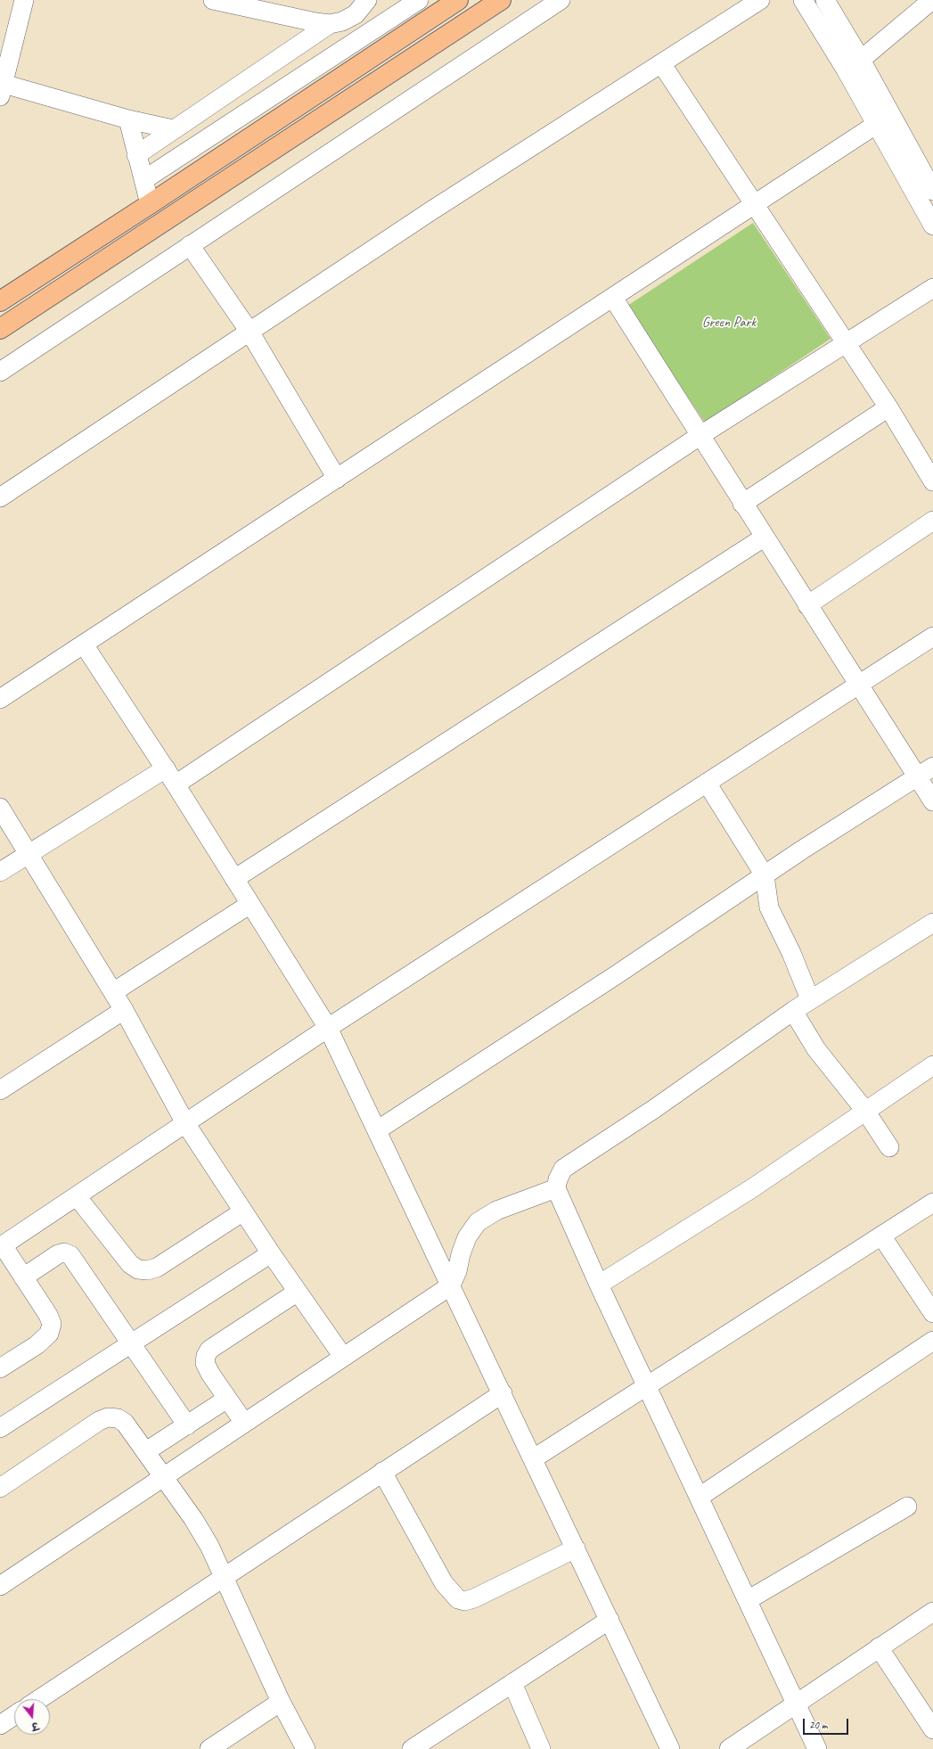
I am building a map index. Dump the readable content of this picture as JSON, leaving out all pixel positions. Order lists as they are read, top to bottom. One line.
{"parks":["Green Park"],"scale_bar":"20 m","north":"bottom"}
